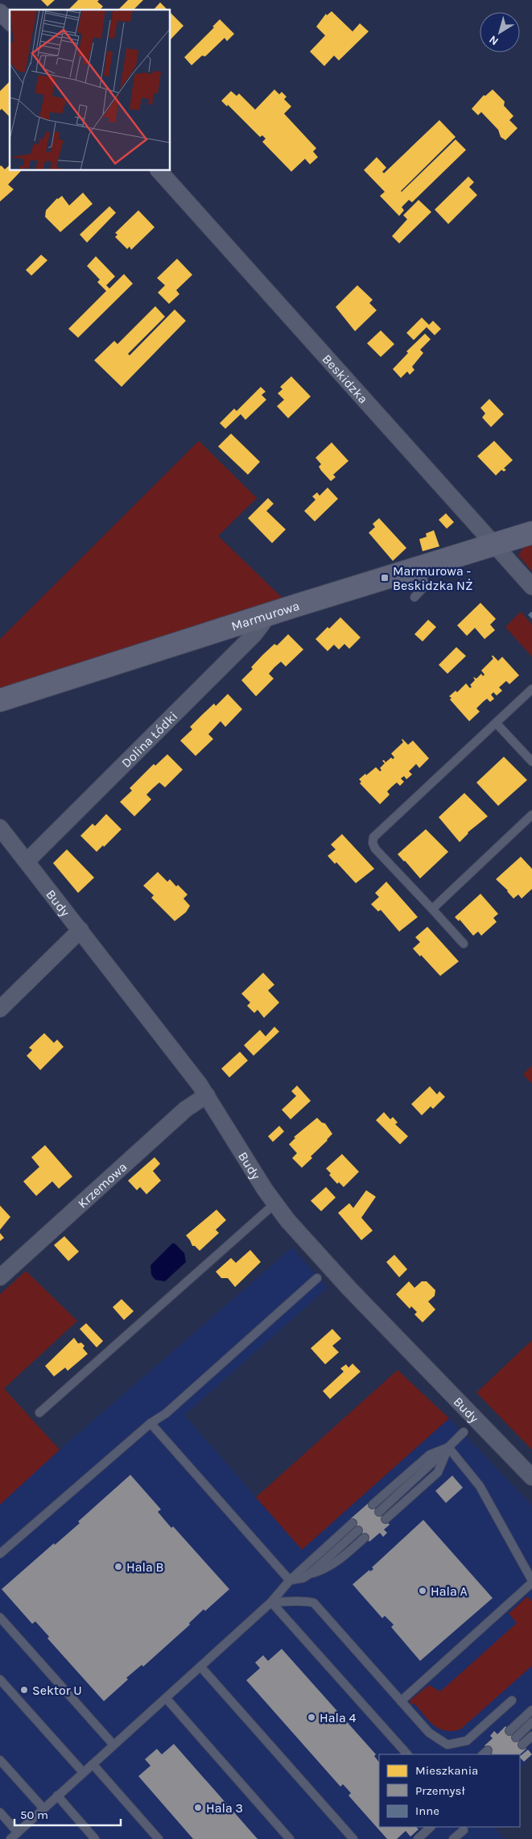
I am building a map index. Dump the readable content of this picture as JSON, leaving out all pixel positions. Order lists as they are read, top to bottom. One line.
{"streets":{"street":["Beskidzka","Marmurowa","Dolina Łódki","Budy","Krzemowa"]},"crossings":[["Beskidzka","Marmurowa"],["Marmurowa","Dolina Łódki"],["Dolina Łódki","Budy"],["Budy","Krzemowa"]],"places":{"transit":["Marmurowa - Beskidzka NŻ"],"other":["Hala B","Hala A","Sektor U","Hala 4","Hala 3"]},"legend":["Mieszkania","Przemysł","Inne"],"scale_bar":"50 m","north":"bottom left"}
